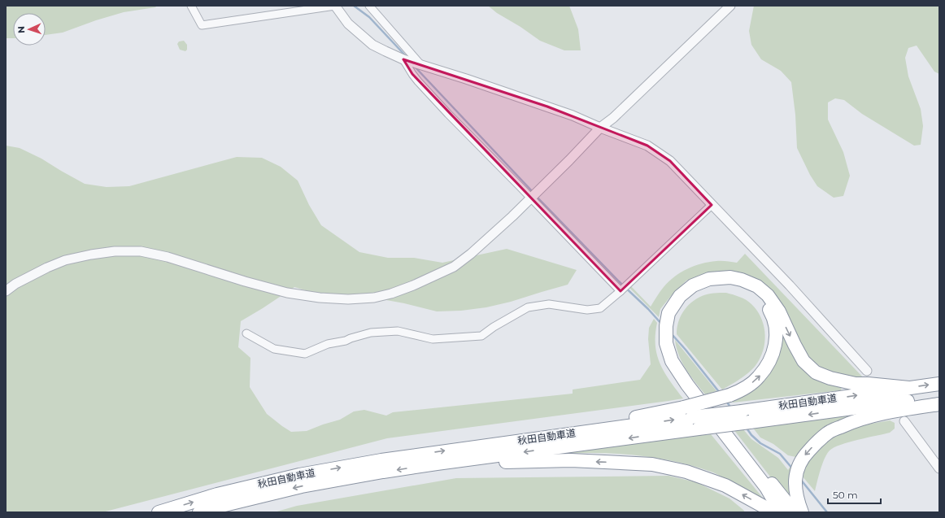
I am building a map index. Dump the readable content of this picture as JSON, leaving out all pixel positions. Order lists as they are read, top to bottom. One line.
{"streets":{"highway":["秋田自動車道"]},"scale_bar":"50 m","north":"left"}
